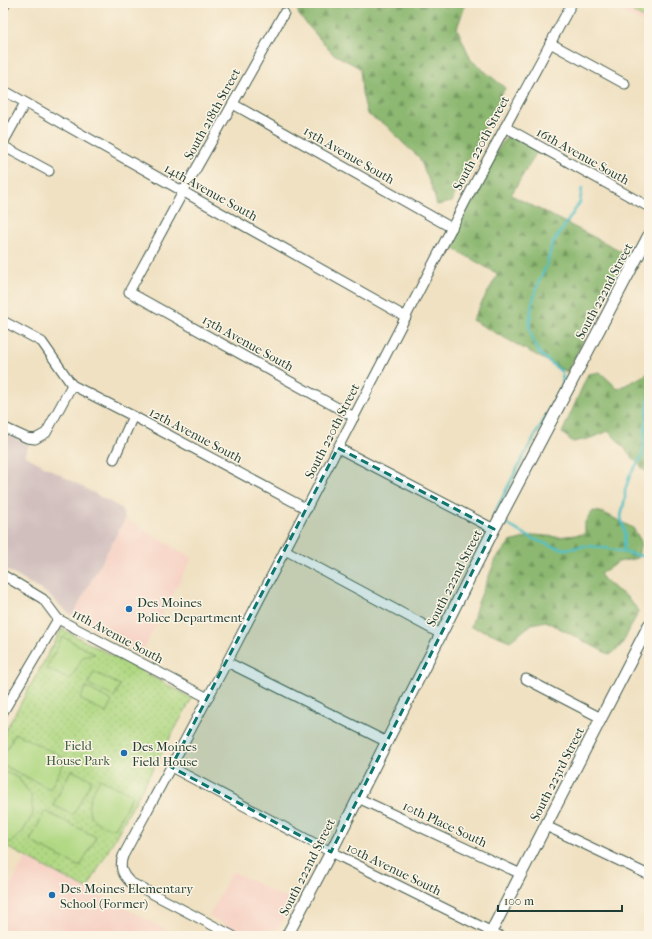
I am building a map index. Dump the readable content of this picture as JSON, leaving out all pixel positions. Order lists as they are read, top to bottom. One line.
{"streets":{"street":["South 218th Street","South 220th Street","15th Avenue South","16th Avenue South","14th Avenue South","South 222nd Street","13th Avenue South","12th Avenue South","11th Avenue South","South 223rd Street","10th Place South","10th Avenue South"]},"crossings":[["South 218th Street","15th Avenue South"],["South 218th Street","14th Avenue South"],["South 218th Street","13th Avenue South"],["South 220th Street","15th Avenue South"],["South 220th Street","16th Avenue South"],["South 220th Street","14th Avenue South"],["South 220th Street","13th Avenue South"],["South 220th Street","12th Avenue South"],["South 220th Street","11th Avenue South"],["South 220th Street","10th Avenue South"],["South 222nd Street","10th Place South"],["South 222nd Street","10th Avenue South"],["South 223rd Street","10th Place South"],["South 223rd Street","10th Avenue South"]],"parks":["Field House Park"],"places":["Des Moines Police Department","Des Moines Field House","Des Moines Elementary School (Former)"],"scale_bar":"100 m"}
